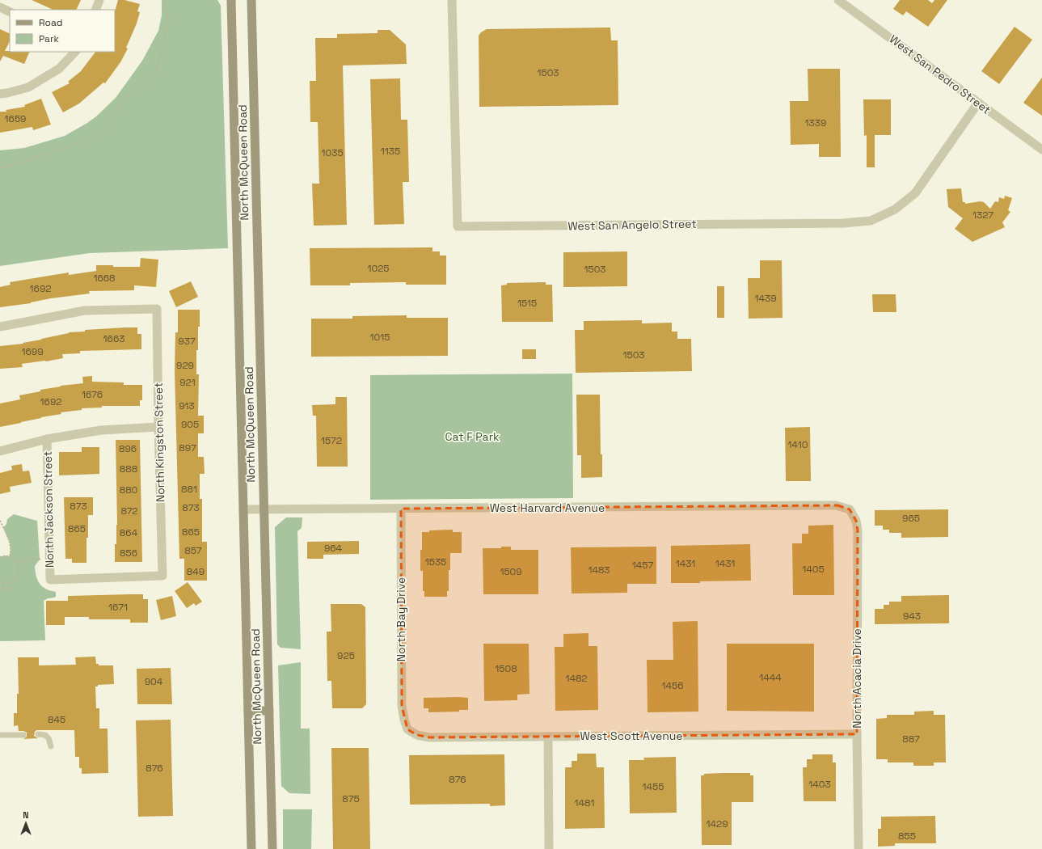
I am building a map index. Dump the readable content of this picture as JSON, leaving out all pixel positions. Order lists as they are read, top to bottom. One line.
{"streets":{"main road":["North McQueen Road"],"street":["West San Pedro Street","West San Angelo Street","North Kingston Street","West Harvard Avenue","North Jackson Street","North Bay Drive","North Acacia Drive","West Scott Avenue"]},"crossings":[["West San Pedro Street","West San Angelo Street"],["North McQueen Road","West Harvard Avenue"],["North Kingston Street","North Jackson Street"],["West Harvard Avenue","North Bay Drive"],["West Harvard Avenue","North Acacia Drive"],["North Bay Drive","West Scott Avenue"],["North Acacia Drive","West Scott Avenue"]],"parks":["Cat F Park"],"house_numbers":["1503","1659","1339","1135","1035","1327","1025","1503","1668","1692","1439","1515","1015","1663","937","1699","1503","929","921","1676","1692","913","905","1572","1410","897","896","888","881","880","873","873","872","965","865","865","864","964","857","856","1535","1431","1431","1457","1405","1483","849","1509","1671","943","925","1508","1444","1482","904","1456","845","887","876","876","1403","1455","875","1481","1429","855"],"legend":["Road","Park"],"north":"top"}
